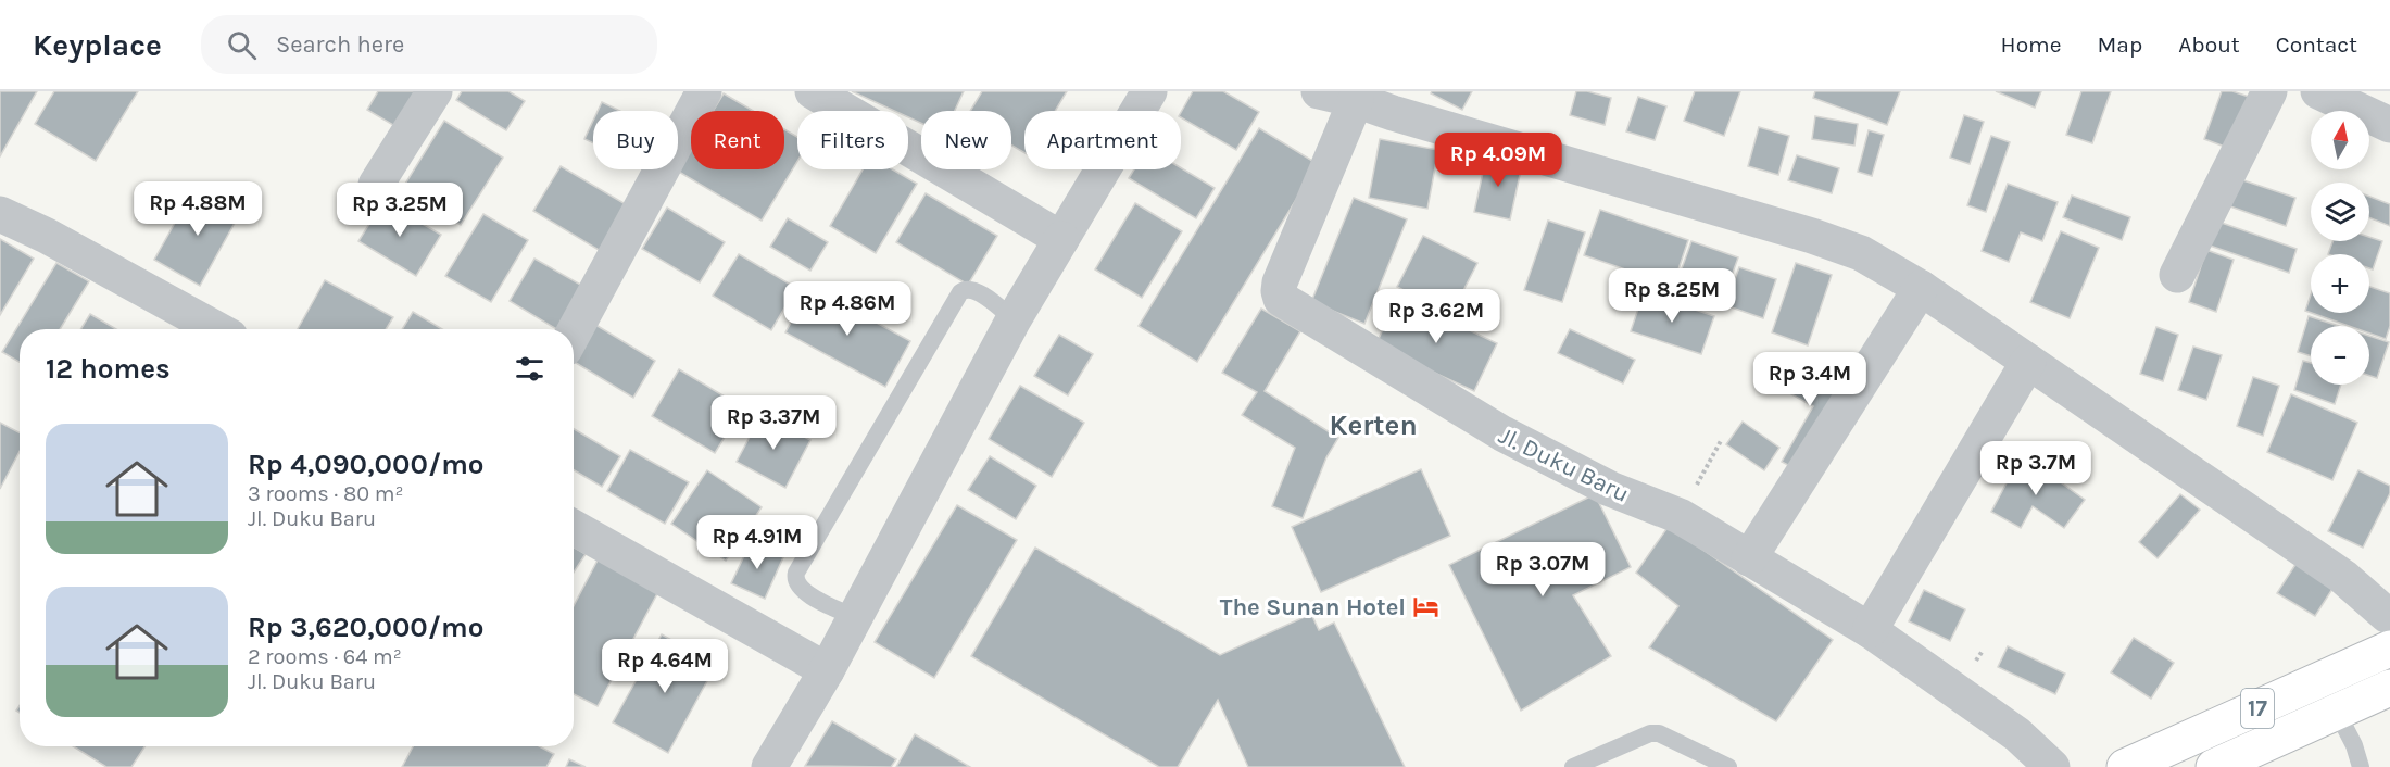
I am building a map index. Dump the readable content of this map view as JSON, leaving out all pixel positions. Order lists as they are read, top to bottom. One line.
{"streets":{"highway":["17"],"street":["Jl. Duku Baru"]},"districts":["Kerten"],"places":{"hotel":["The Sunan Hotel"]},"north":"top","page":{"header":"Keyplace","search":"Search here","nav":["Home","Map","About","Contact"],"map_buttons":["+","−"],"chip":["Buy","Rent","Filters","New","Apartment"],"price":["Rp 4.09M","Rp 4.88M","Rp 3.25M","Rp 8.25M","Rp 4.86M","Rp 3.62M","Rp 3.4M","Rp 3.37M","Rp 3.7M","Rp 4.91M","Rp 3.07M","Rp 4.64M"],"heading":"12 homes","list":[{"name":"Rp 4,090,000/mo","note":"3 rooms · 80 m² · Jl. Duku Baru"},{"name":"Rp 3,620,000/mo","note":"2 rooms · 64 m² · Jl. Duku Baru"}]}}
